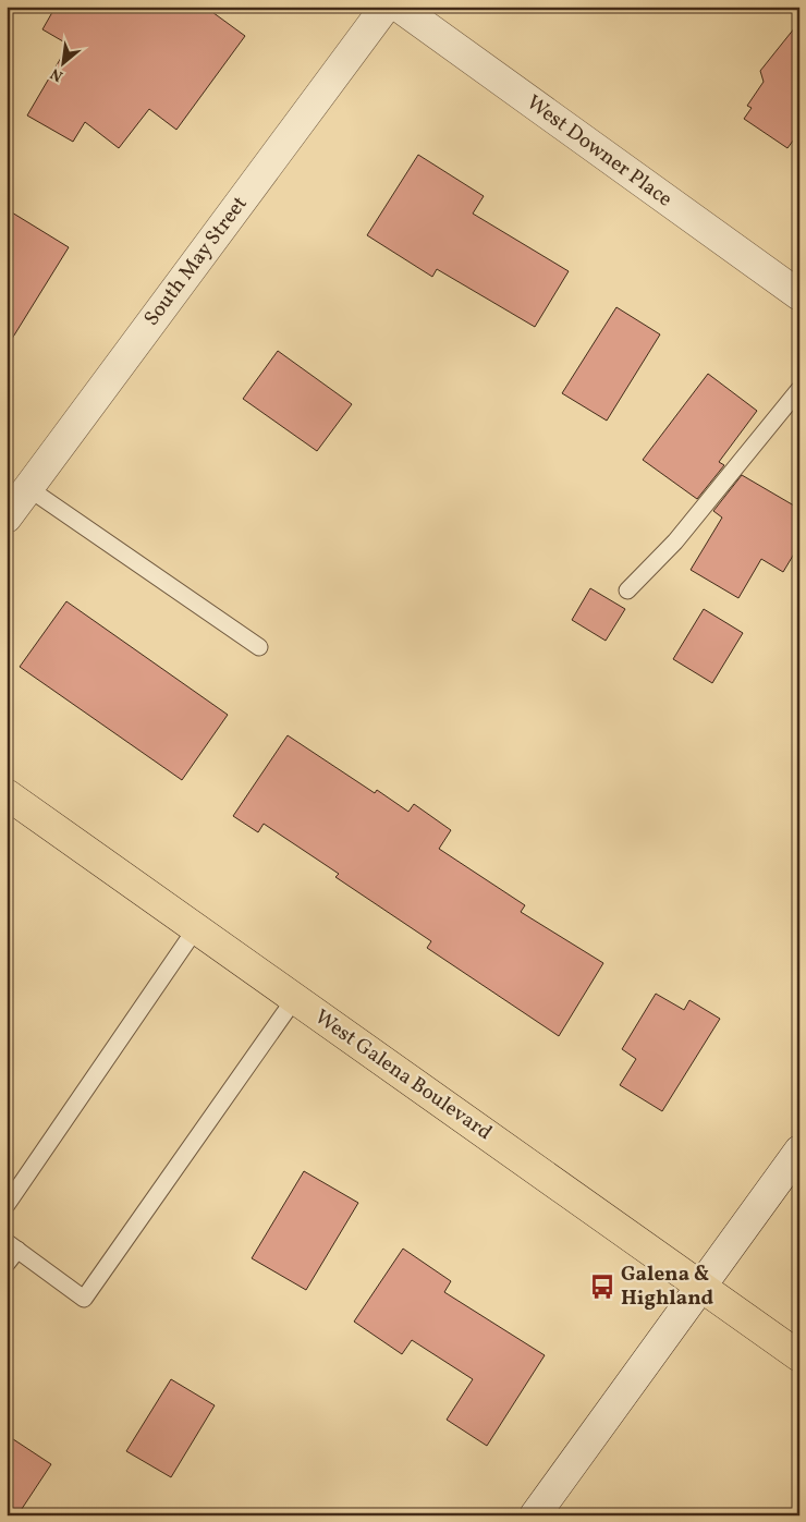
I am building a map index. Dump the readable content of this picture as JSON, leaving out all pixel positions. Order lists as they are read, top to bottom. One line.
{"streets":{"main road":["West Galena Boulevard"],"street":["West Downer Place","South May Street"]},"places":{"bus stop":["Galena & Highland"]},"north":"bottom left"}
